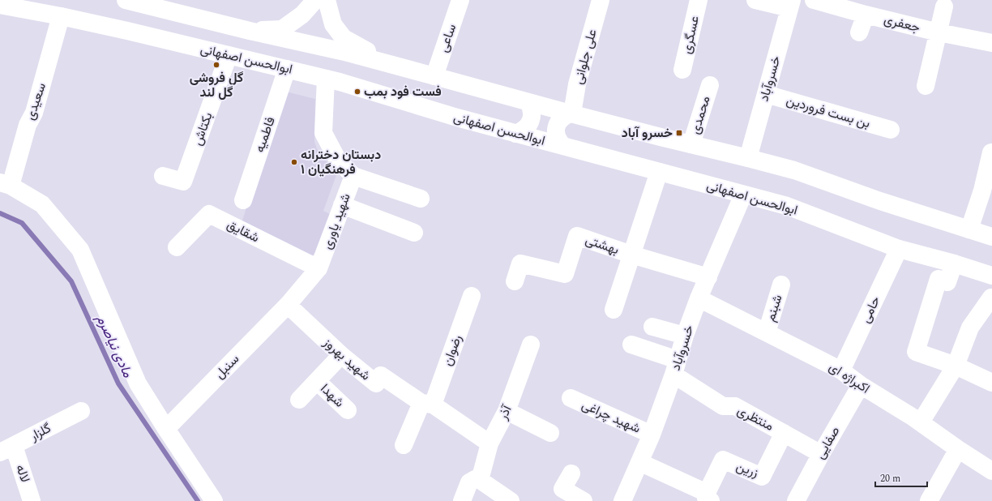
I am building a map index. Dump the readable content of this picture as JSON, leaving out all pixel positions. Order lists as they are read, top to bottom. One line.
{"streets":{"street":["جعفری","عسگری","ساعی","علی جلوانی","ابوالحسن اصفهانی","خسروآباد","سعیدی","بن بست فروردین","محمدی","بکتاش","فاطمیه","شهید یاوری","شقایق","بهشتی","شبنم","حامی","رضوان","شهید بهروز","سنبل","اکبراژه ای","شهدا","آذر","شهید چراغی","منتظری","گلزار","صفایی","زرین","لاله"]},"crossings":[["ابوالحسن اصفهانی","خسروآباد"],["ابوالحسن اصفهانی","سعیدی"],["ابوالحسن اصفهانی","بکتاش"],["ابوالحسن اصفهانی","فاطمیه"],["ابوالحسن اصفهانی","حامی"],["خسروآباد","بن بست فروردین"],["خسروآباد","بهشتی"],["خسروآباد","اکبراژه ای"],["خسروآباد","شهید چراغی"],["خسروآباد","منتظری"],["خسروآباد","زرین"],["شهید یاوری","شقایق"],["شهید یاوری","شهید بهروز"],["شهید یاوری","سنبل"],["شبنم","اکبراژه ای"],["حامی","اکبراژه ای"],["رضوان","شهید بهروز"],["شهید بهروز","سنبل"],["شهید بهروز","شهدا"],["شهید بهروز","آذر"],["اکبراژه ای","صفایی"],["منتظری","صفایی"],["منتظری","زرین"],["گلزار","لاله"]],"water":["مادی نیاصرم"],"places":{"other":["گل فروشی گل لند","فست فود بمب","دبستان دخترانه فرهنگیان ۱"],"transit":["خسرو آباد"]},"scale_bar":"20 m"}
